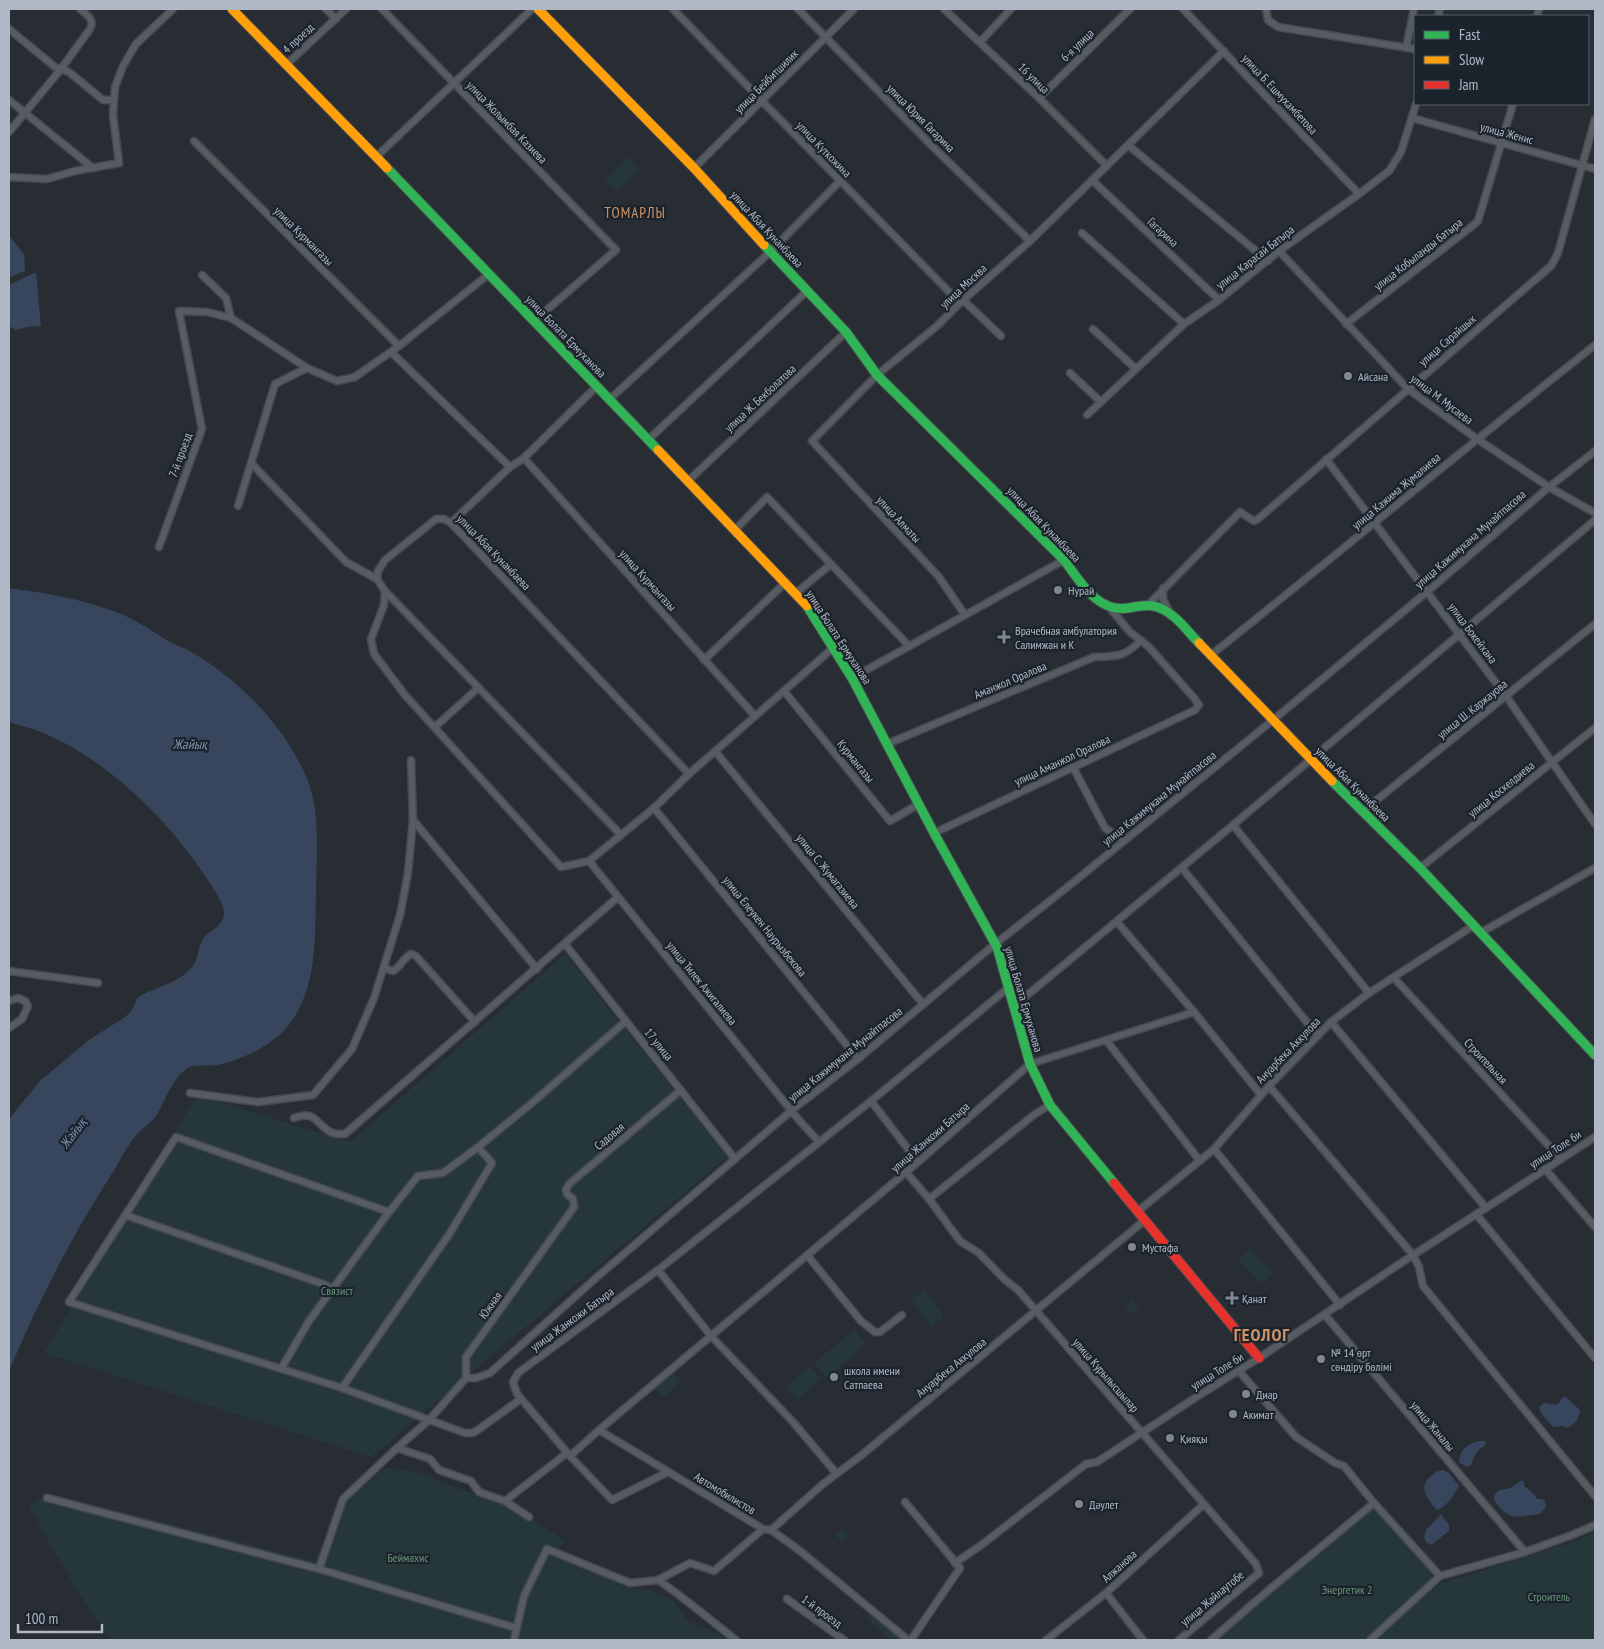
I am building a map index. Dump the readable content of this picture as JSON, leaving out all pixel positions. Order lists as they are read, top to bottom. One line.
{"streets":{"street":["4 проезд","6-я улица","16 улица","улица Бейбитшилик","улица Б. Ешмухамбетова","улица Юрия Гагарина","улица Жолымбая Казиева","улица Женис","улица Куткожина","улица Абая Кунанбаева","Гагарина","улица Курмангазы","улица Кобыланды батыра","улица Карасай Батыра","улица Москва","улица Болата Ермуханова","улица Сарайшык","улица Ж. Бекболатова","улица М. Мусаева","7-й проезд","улица Кажима Жумалиева","улица Алматы","улица Кажимукана Мунайтпасова","улица Бокейхана","Аманжол Оралова","улица Ш. Каржауова","улица Аманжол Оралова","Курмангазы","улица Коскелдиева","улица С. Жумагазиева","улица Елеукен Наурызбекова","улица Тилек Ажигалиева","17 улица","Ануарбека Аккулова","Строительная","Садовая","улица Жанкожи Батыра","улица Толе би","Южная","улица Курылысшылар","улица Жаналы","Автомобилистов","Алжанова","улица Жайлаутобе","1-й проезд"]},"crossings":[["4 проезд","улица Болата Ермуханова"],["6-я улица","16 улица"],["16 улица","улица Москва"],["улица Бейбитшилик","улица Юрия Гагарина"],["улица Бейбитшилик","улица Куткожина"],["улица Бейбитшилик","улица Абая Кунанбаева"],["улица Б. Ешмухамбетова","улица Карасай Батыра"],["улица Б. Ешмухамбетова","улица Москва"],["улица Юрия Гагарина","улица Москва"],["улица Жолымбая Казиева","улица Болата Ермуханова"],["улица Женис","улица Кобыланды батыра"],["улица Женис","улица Карасай Батыра"],["улица Женис","улица Сарайшык"],["улица Куткожина","улица Москва"],["улица Абая Кунанбаева","улица Москва"],["улица Абая Кунанбаева","улица Ж. Бекболатова"],["улица Абая Кунанбаева","улица Кажима Жумалиева"],["улица Абая Кунанбаева","улица Кажимукана Мунайтпасова"],["улица Абая Кунанбаева","улица Ш. Каржауова"],["улица Абая Кунанбаева","улица Коскелдиева"],["улица Абая Кунанбаева","Ануарбека Аккулова"],["Гагарина","улица Карасай Батыра"],["Гагарина","улица Москва"],["улица Кобыланды батыра","улица М. Мусаева"],["улица Карасай Батыра","улица М. Мусаева"],["улица Москва","улица Алматы"],["улица Болата Ермуханова","улица Ж. Бекболатова"],["улица Болата Ермуханова","улица Кажимукана Мунайтпасова"],["улица Болата Ермуханова","Аманжол Оралова"],["улица Болата Ермуханова","улица Аманжол Оралова"],["улица Болата Ермуханова","Курмангазы"],["улица Болата Ермуханова","Ануарбека Аккулова"],["улица Болата Ермуханова","улица Жанкожи Батыра"],["улица Болата Ермуханова","улица Толе би"],["улица Сарайшык","улица М. Мусаева"],["улица Сарайшык","улица Бокейхана"],["улица М. Мусаева","улица Кажима Жумалиева"],["улица М. Мусаева","улица Кажимукана Мунайтпасова"],["улица Кажима Жумалиева","улица Бокейхана"],["улица Кажимукана Мунайтпасова","улица Бокейхана"],["улица Кажимукана Мунайтпасова","улица С. Жумагазиева"],["улица Кажимукана Мунайтпасова","улица Елеукен Наурызбекова"],["улица Кажимукана Мунайтпасова","улица Тилек Ажигалиева"],["улица Кажимукана Мунайтпасова","17 улица"],["улица Кажимукана Мунайтпасова","Южная"],["улица Бокейхана","улица Ш. Каржауова"],["улица Бокейхана","улица Коскелдиева"],["Аманжол Оралова","улица Аманжол Оралова"],["улица Тилек Ажигалиева","улица Жанкожи Батыра"],["17 улица","Садовая"],["Ануарбека Аккулова","Строительная"],["Ануарбека Аккулова","улица Курылысшылар"],["Ануарбека Аккулова","Автомобилистов"],["Строительная","улица Толе би"],["Садовая","Южная"],["улица Жанкожи Батыра","улица Курылысшылар"],["улица Жанкожи Батыра","Автомобилистов"],["улица Толе би","улица Курылысшылар"],["улица Толе би","улица Жаналы"],["улица Курылысшылар","Алжанова"],["улица Курылысшылар","улица Жайлаутобе"]],"districts":["ТОМАРЛЫ","ГЕОЛОГ"],"water":["Жайық"],"parks":["Связист","Беймахис","Энергетик 2","Строитель"],"places":{"other":["Айсана","Нурай","Мустафа","№ 14 өрт сөндіру бөлімі","школа имени Сатпаева","Диар","Акимат","Қияқы","Дәулет"],"health":["Врачебная амбулатория Салимжан и К","Қанат"]},"legend":["Fast","Slow","Jam"],"scale_bar":"100 m"}
